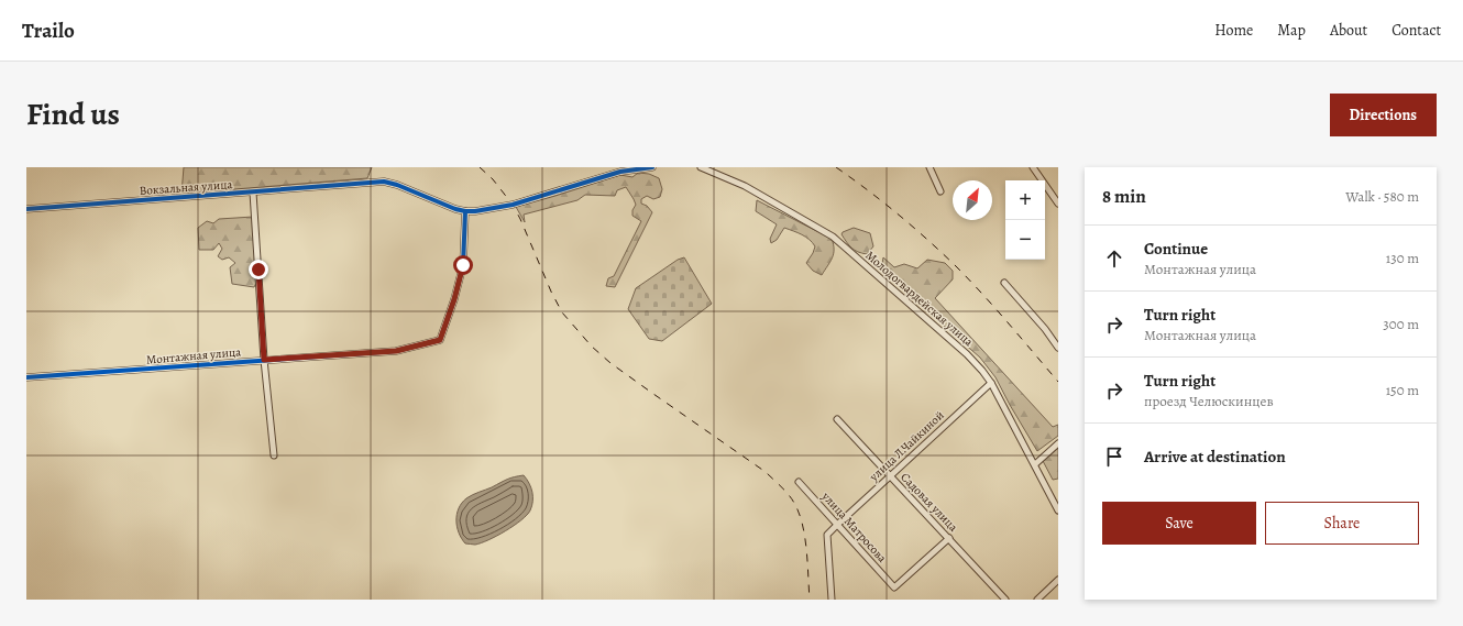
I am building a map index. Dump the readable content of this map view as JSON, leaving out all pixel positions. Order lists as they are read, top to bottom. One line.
{"streets":{"street":["Вокзальная улица","Молодогвардейская улица","Монтажная улица","улица Л.Чайкиной","Садовая улица","улица Матросова"]},"crossings":[["Вокзальная улица","Монтажная улица"],["Молодогвардейская улица","улица Л.Чайкиной"],["улица Л.Чайкиной","Садовая улица"],["улица Л.Чайкиной","улица Матросова"],["Садовая улица","улица Матросова"]],"north":"top right","page":{"header":"Trailo","nav":["Home","Map","About","Contact"],"title":"Find us","buttons":["Directions",["Save","Share"]],"heading":["8 min","Walk · 580 m"],"map_buttons":["+","−"],"list":[["Continue","Монтажная улица","130 m"],["Turn right","Монтажная улица","300 m"],["Turn right","проезд Челюскинцев","150 m"],"Arrive at destination"]}}
